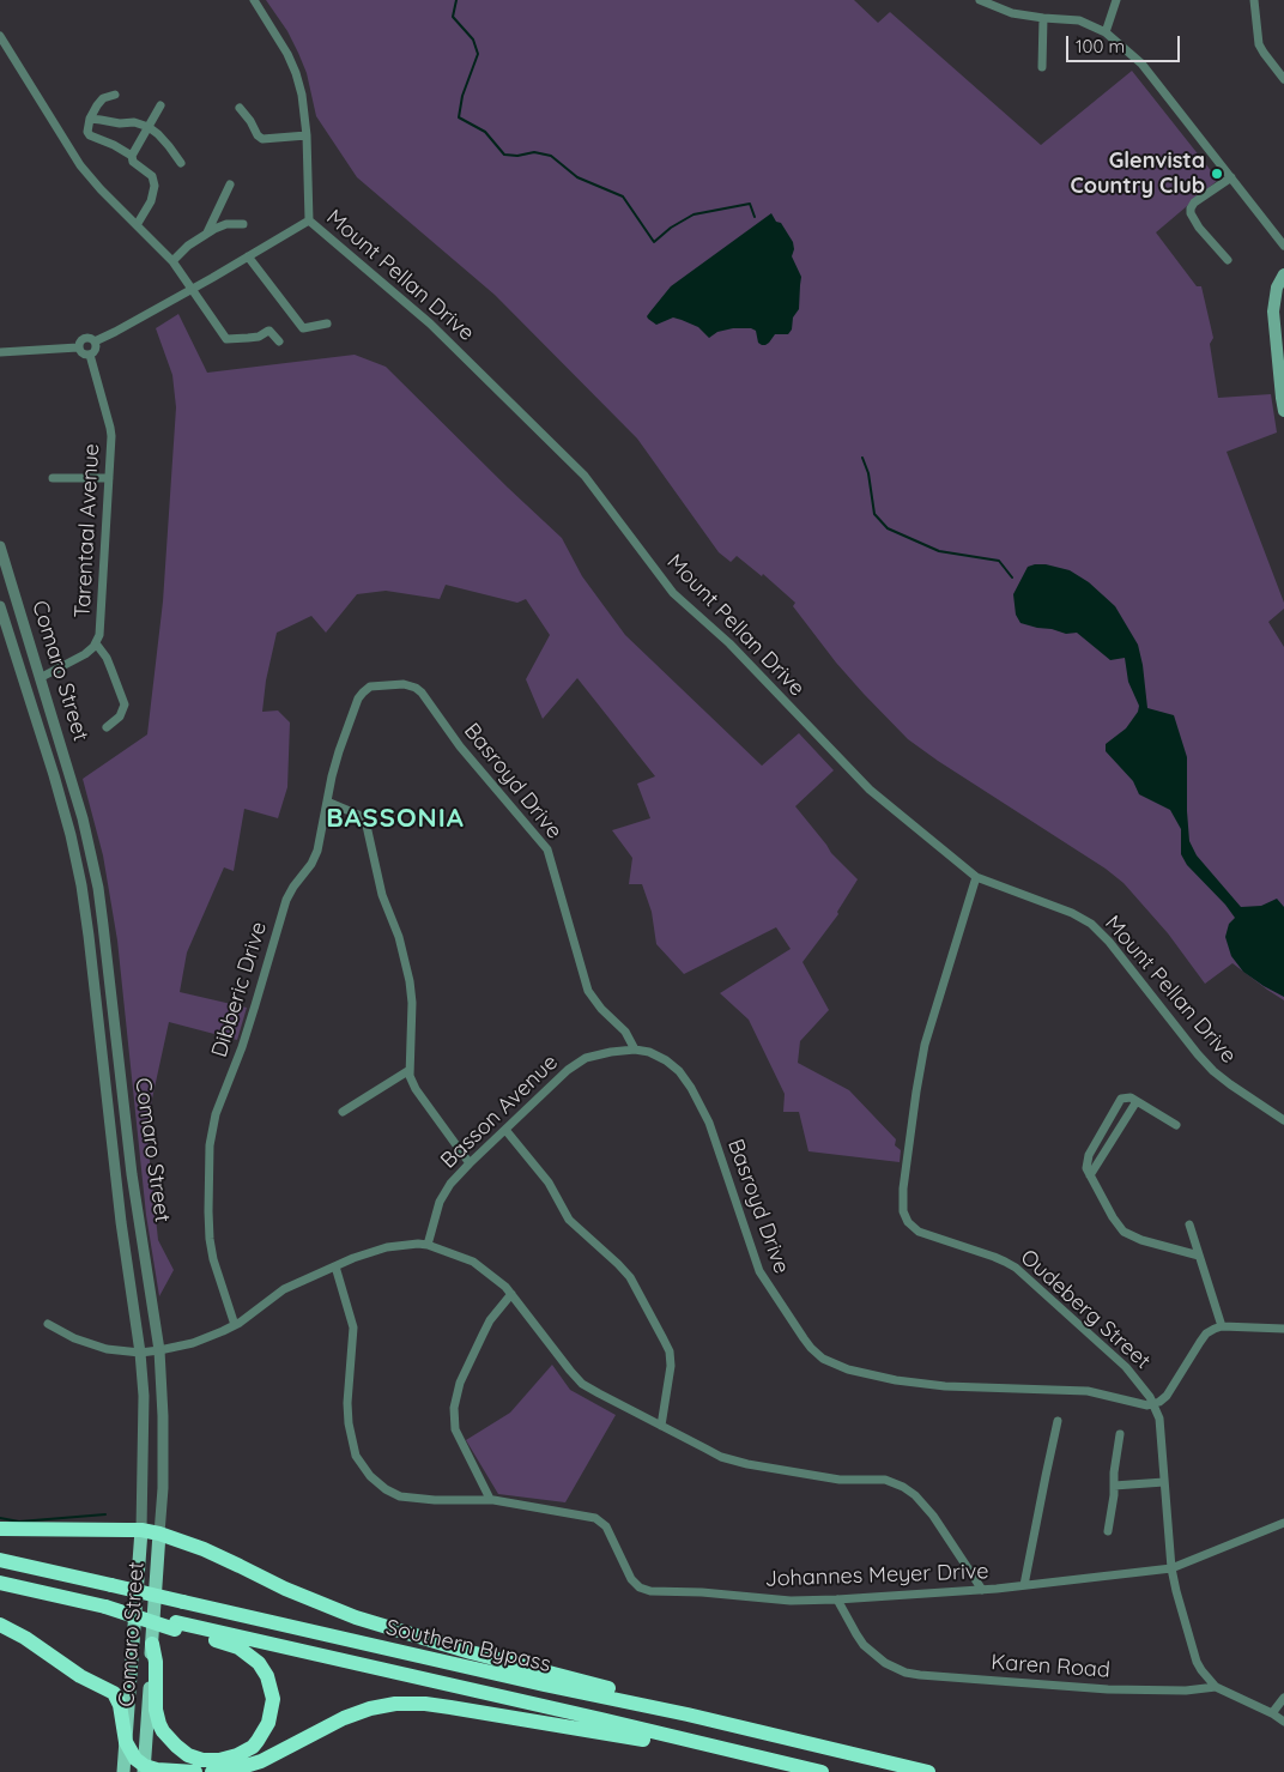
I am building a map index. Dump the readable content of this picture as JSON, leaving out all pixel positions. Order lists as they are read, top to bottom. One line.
{"streets":{"highway":["Southern Bypass"],"main road":["Comaro Street"],"street":["Mount Pellan Drive","Tarentaal Avenue","Basroyd Drive","Dibberic Drive","Basson Avenue","Oudeberg Street","Johannes Meyer Drive","Karen Road"]},"crossings":[["Mount Pellan Drive","Oudeberg Street"],["Tarentaal Avenue","Comaro Street"],["Basroyd Drive","Dibberic Drive"],["Basroyd Drive","Basson Avenue"],["Basroyd Drive","Oudeberg Street"],["Oudeberg Street","Johannes Meyer Drive"],["Oudeberg Street","Karen Road"],["Johannes Meyer Drive","Karen Road"]],"districts":["BASSONIA"],"places":["Glenvista Country Club"],"scale_bar":"100 m"}
